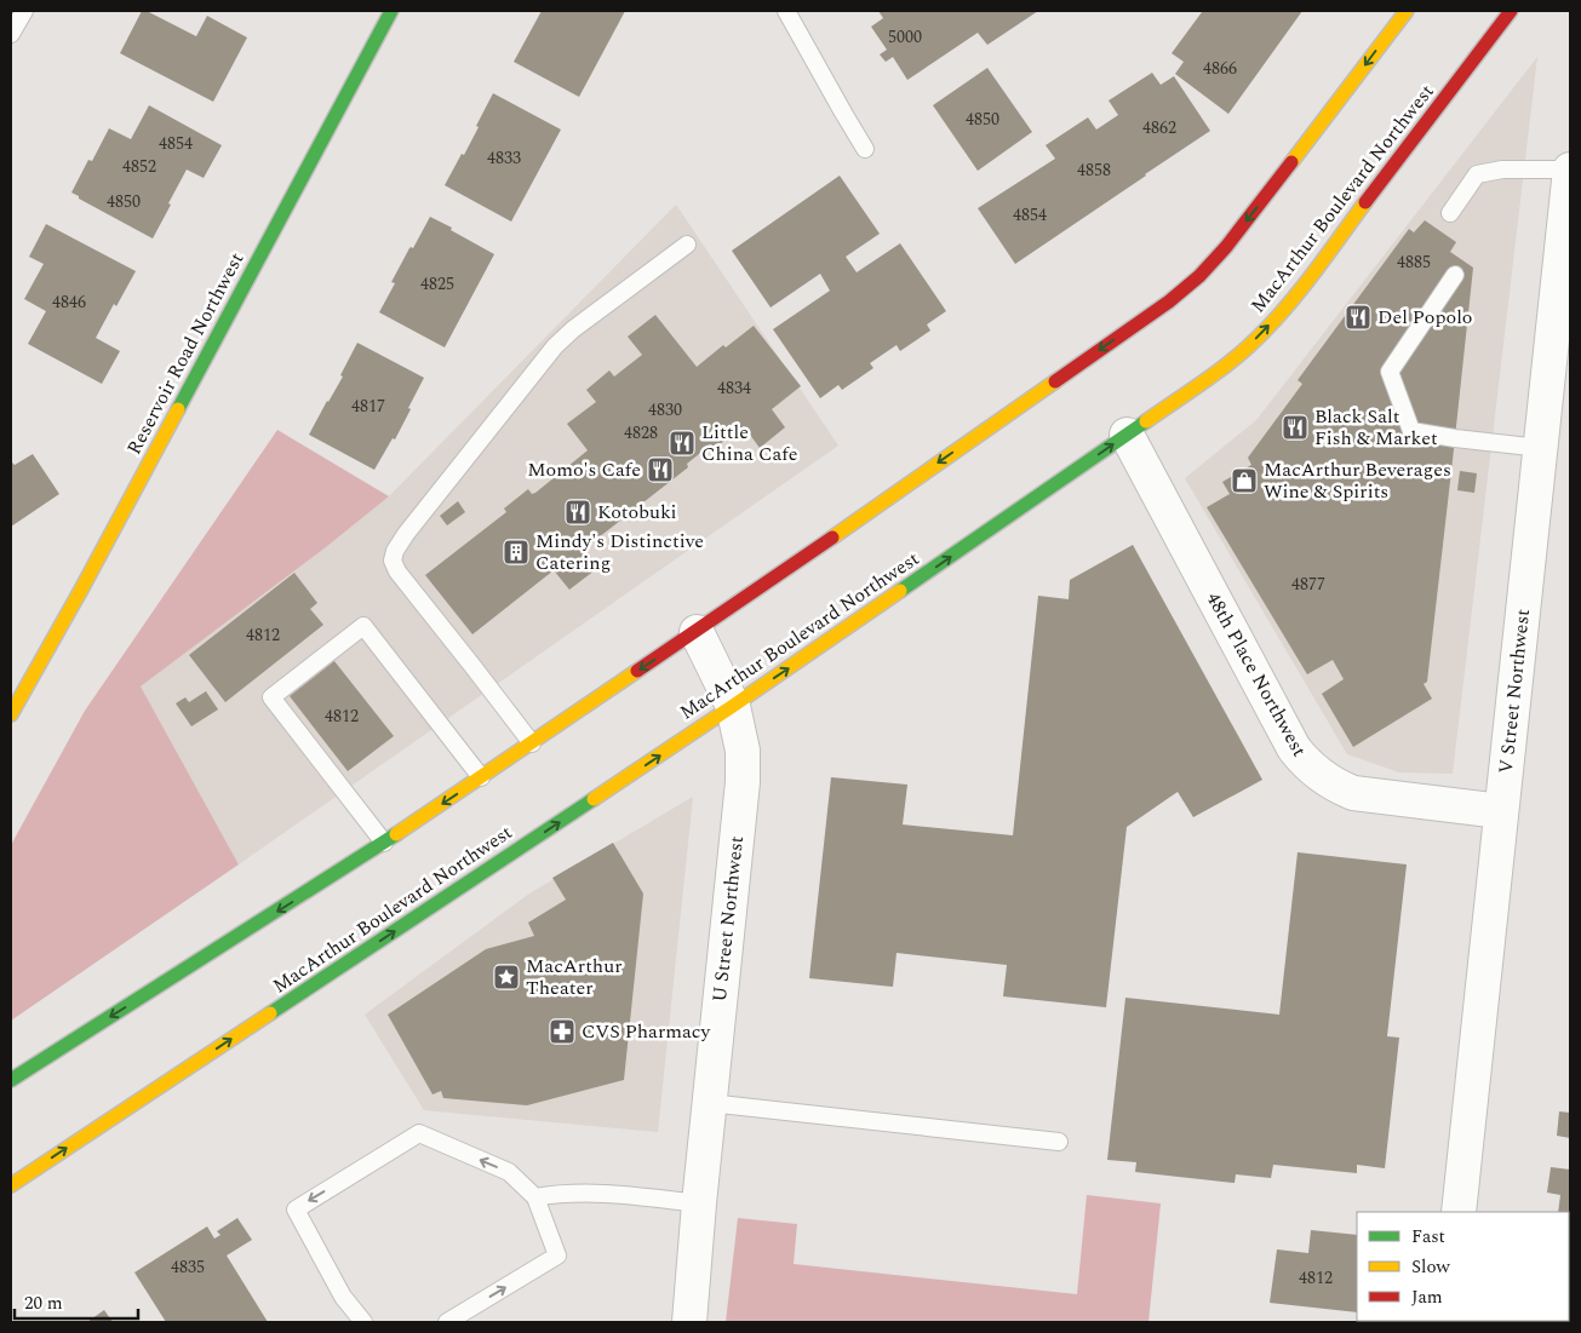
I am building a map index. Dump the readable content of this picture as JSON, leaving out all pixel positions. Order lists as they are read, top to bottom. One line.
{"streets":{"main road":["MacArthur Boulevard Northwest","Reservoir Road Northwest"],"street":["48th Place Northwest","V Street Northwest","U Street Northwest"]},"crossings":[["MacArthur Boulevard Northwest","48th Place Northwest"],["MacArthur Boulevard Northwest","U Street Northwest"],["48th Place Northwest","V Street Northwest"]],"places":{"restaurant":["Del Popolo","Black Salt Fish & Market","Little China Cafe","Momo's Cafe","Kotobuki"],"shop":["MacArthur Beverages Wine & Spirits"],"building":["Mindy's Distinctive Catering"],"place":["MacArthur Theater"],"pharmacy":["CVS Pharmacy"]},"house_numbers":["5000","4866","4850","4862","4854","4833","4852","4858","4850","4854","4885","4825","4846","4834","4817","4830","4828","4877","4812","4812","4835","4812"],"legend":["Fast","Slow","Jam"],"scale_bar":"20 m"}
